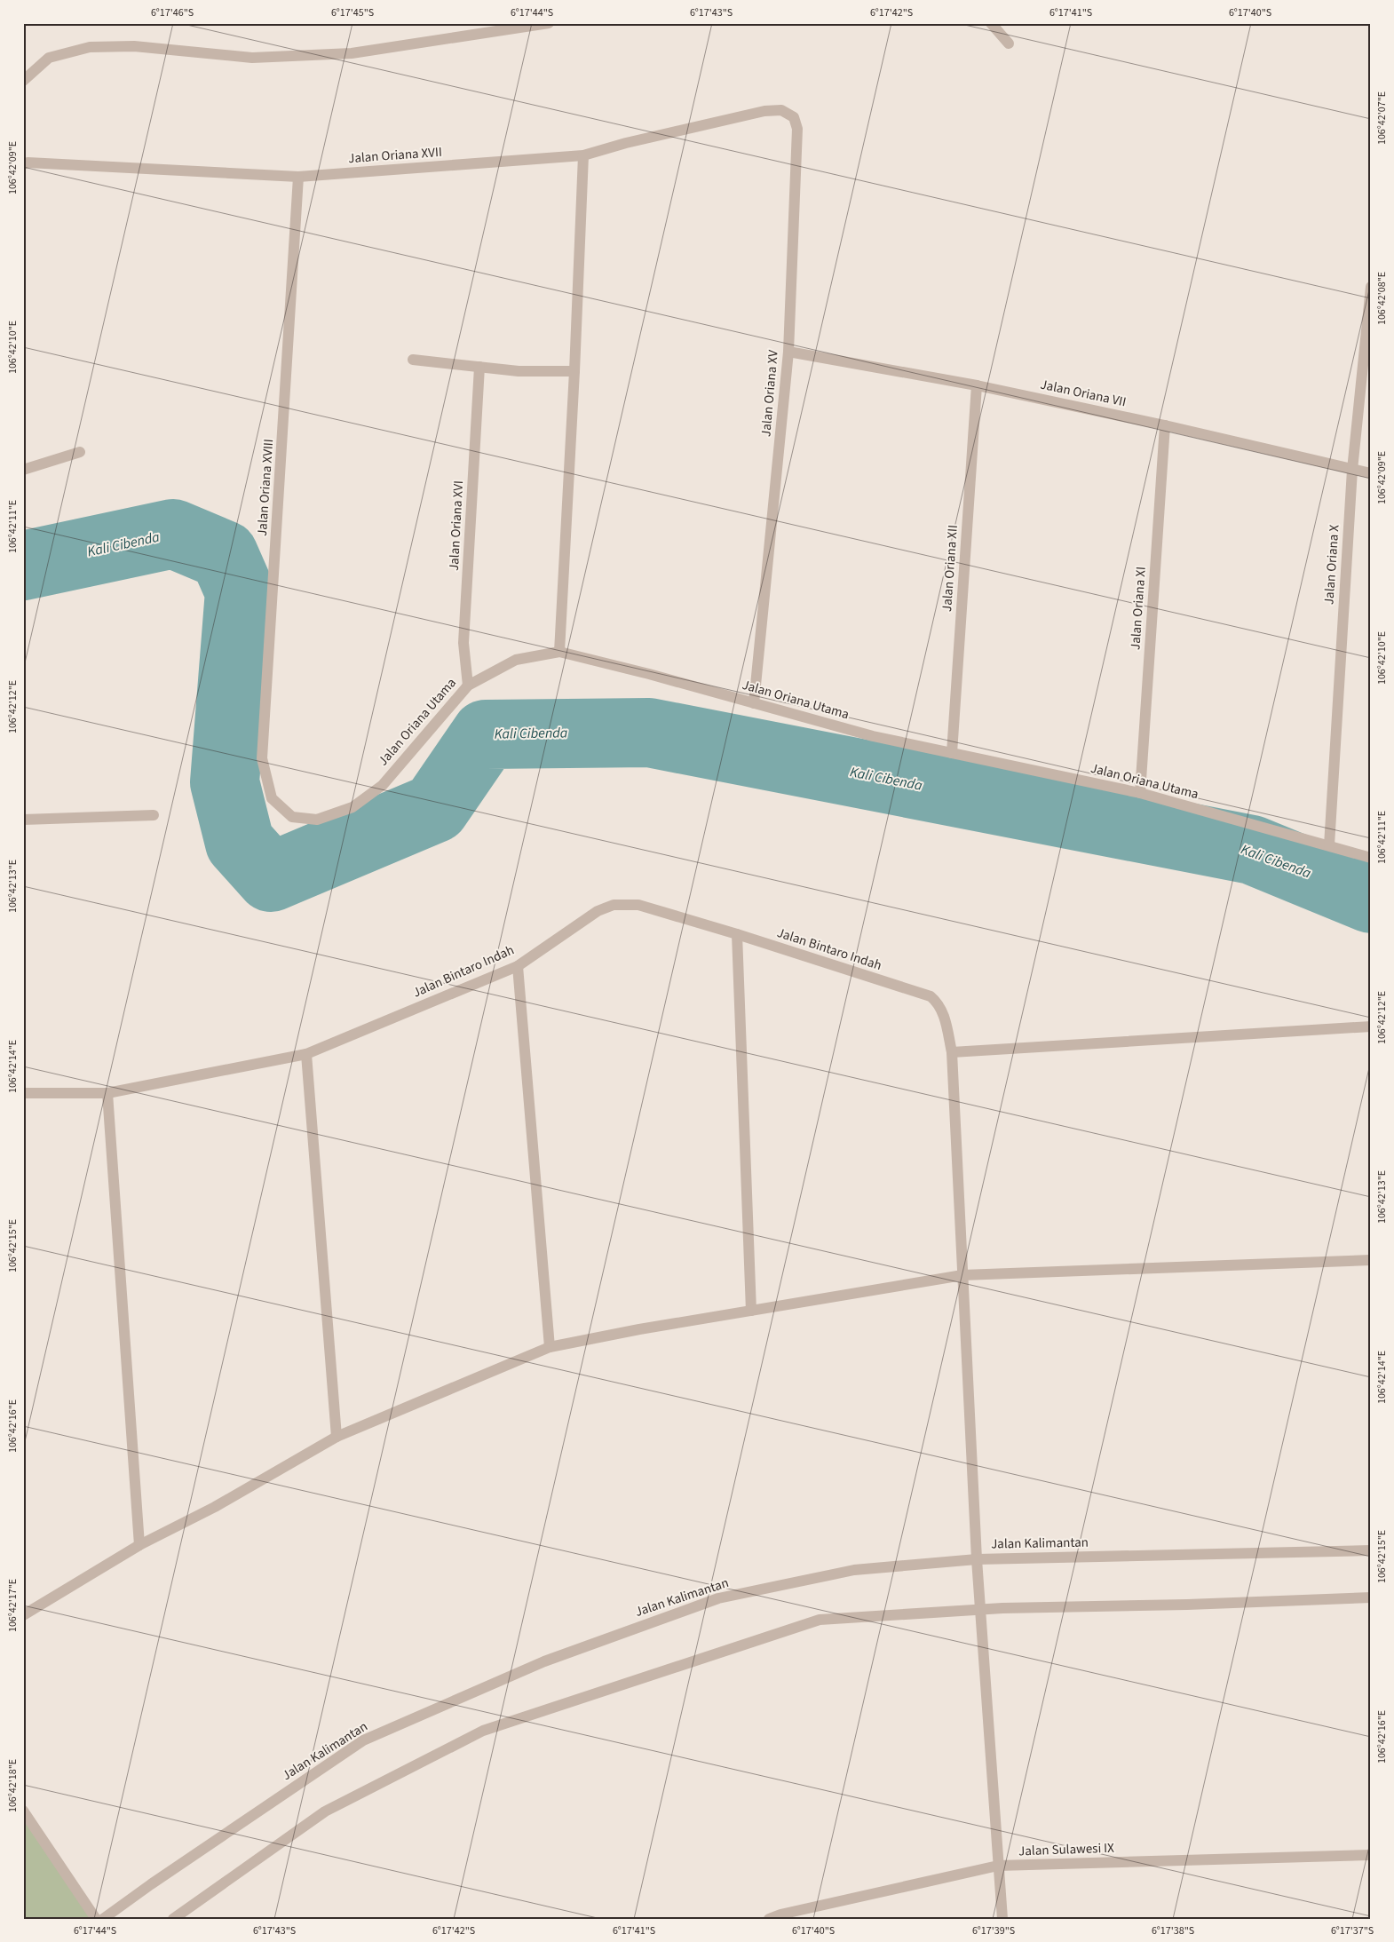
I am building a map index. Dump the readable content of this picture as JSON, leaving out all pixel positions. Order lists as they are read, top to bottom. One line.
{"streets":{"street":["Jalan Oriana XVII","Jalan Oriana XV","Jalan Oriana VII","Jalan Oriana XVIII","Jalan Oriana XVI","Jalan Oriana X","Jalan Oriana XII","Jalan Oriana XI","Jalan Oriana Utama","Jalan Bintaro Indah","Jalan Kalimantan","Jalan Sulawesi IX"]},"crossings":[["Jalan Oriana XVII","Jalan Oriana XV"],["Jalan Oriana XVII","Jalan Oriana XVIII"],["Jalan Oriana XV","Jalan Oriana VII"],["Jalan Oriana XV","Jalan Oriana Utama"],["Jalan Oriana VII","Jalan Oriana X"],["Jalan Oriana VII","Jalan Oriana XII"],["Jalan Oriana VII","Jalan Oriana XI"],["Jalan Oriana XVIII","Jalan Oriana Utama"],["Jalan Oriana XVI","Jalan Oriana Utama"],["Jalan Oriana X","Jalan Oriana Utama"],["Jalan Oriana XII","Jalan Oriana Utama"],["Jalan Oriana XI","Jalan Oriana Utama"]],"water":["Kali Cibenda"],"coordinates":["6°17'46\"S","6°17'45\"S","6°17'44\"S","6°17'43\"S","6°17'42\"S","6°17'41\"S","6°17'40\"S","106°42'07\"E","106°42'09\"E","106°42'08\"E","106°42'10\"E","106°42'11\"E","106°42'12\"E","106°42'13\"E","106°42'14\"E","106°42'15\"E","106°42'16\"E","106°42'17\"E","106°42'18\"E","6°17'39\"S","6°17'38\"S","6°17'37\"S"]}
